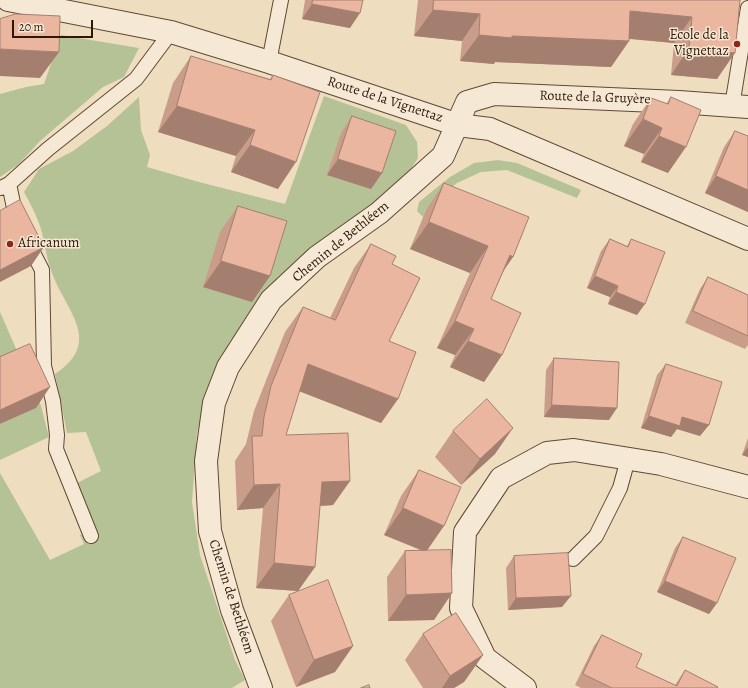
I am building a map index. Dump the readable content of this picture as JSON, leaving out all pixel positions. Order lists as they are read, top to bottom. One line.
{"streets":{"street":["Route de la Gruyère","Route de la Vignettaz","Chemin de Bethléem"]},"crossings":[["Route de la Gruyère","Route de la Vignettaz"],["Route de la Gruyère","Chemin de Bethléem"],["Route de la Vignettaz","Chemin de Bethléem"]],"places":["Ecole de la Vignettaz","Africanum"],"scale_bar":"20 m"}
